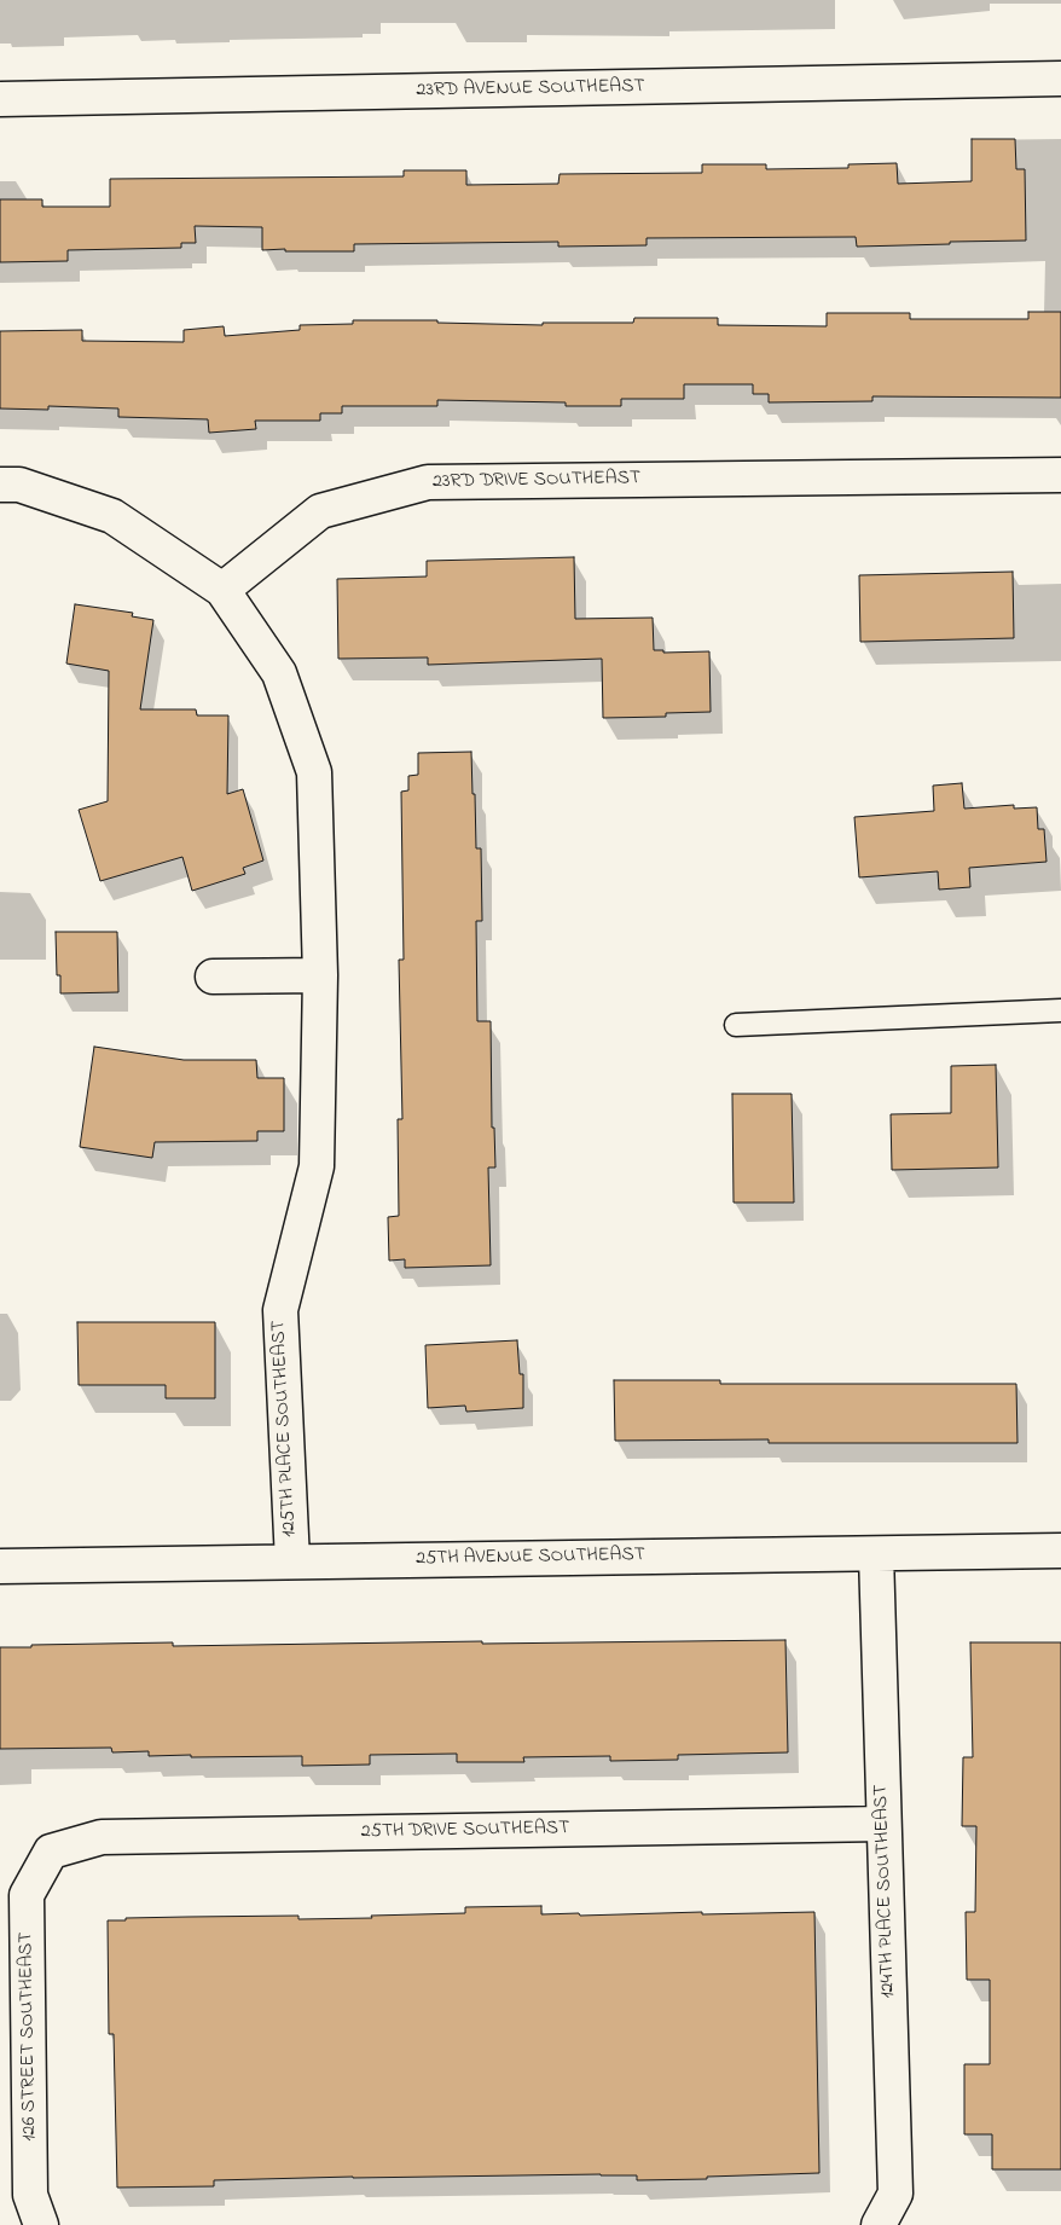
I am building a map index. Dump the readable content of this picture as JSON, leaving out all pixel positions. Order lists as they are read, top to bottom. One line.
{"streets":{"street":["23RD AVENUE SOUTHEAST","23RD DRIVE SOUTHEAST","125TH PLACE SOUTHEAST","25TH AVENUE SOUTHEAST","25TH DRIVE SOUTHEAST","124TH PLACE SOUTHEAST","126 STREET SOUTHEAST"]},"crossings":[["23RD DRIVE SOUTHEAST","125TH PLACE SOUTHEAST"],["125TH PLACE SOUTHEAST","25TH AVENUE SOUTHEAST"],["25TH AVENUE SOUTHEAST","124TH PLACE SOUTHEAST"],["25TH DRIVE SOUTHEAST","124TH PLACE SOUTHEAST"],["25TH DRIVE SOUTHEAST","126 STREET SOUTHEAST"]]}
